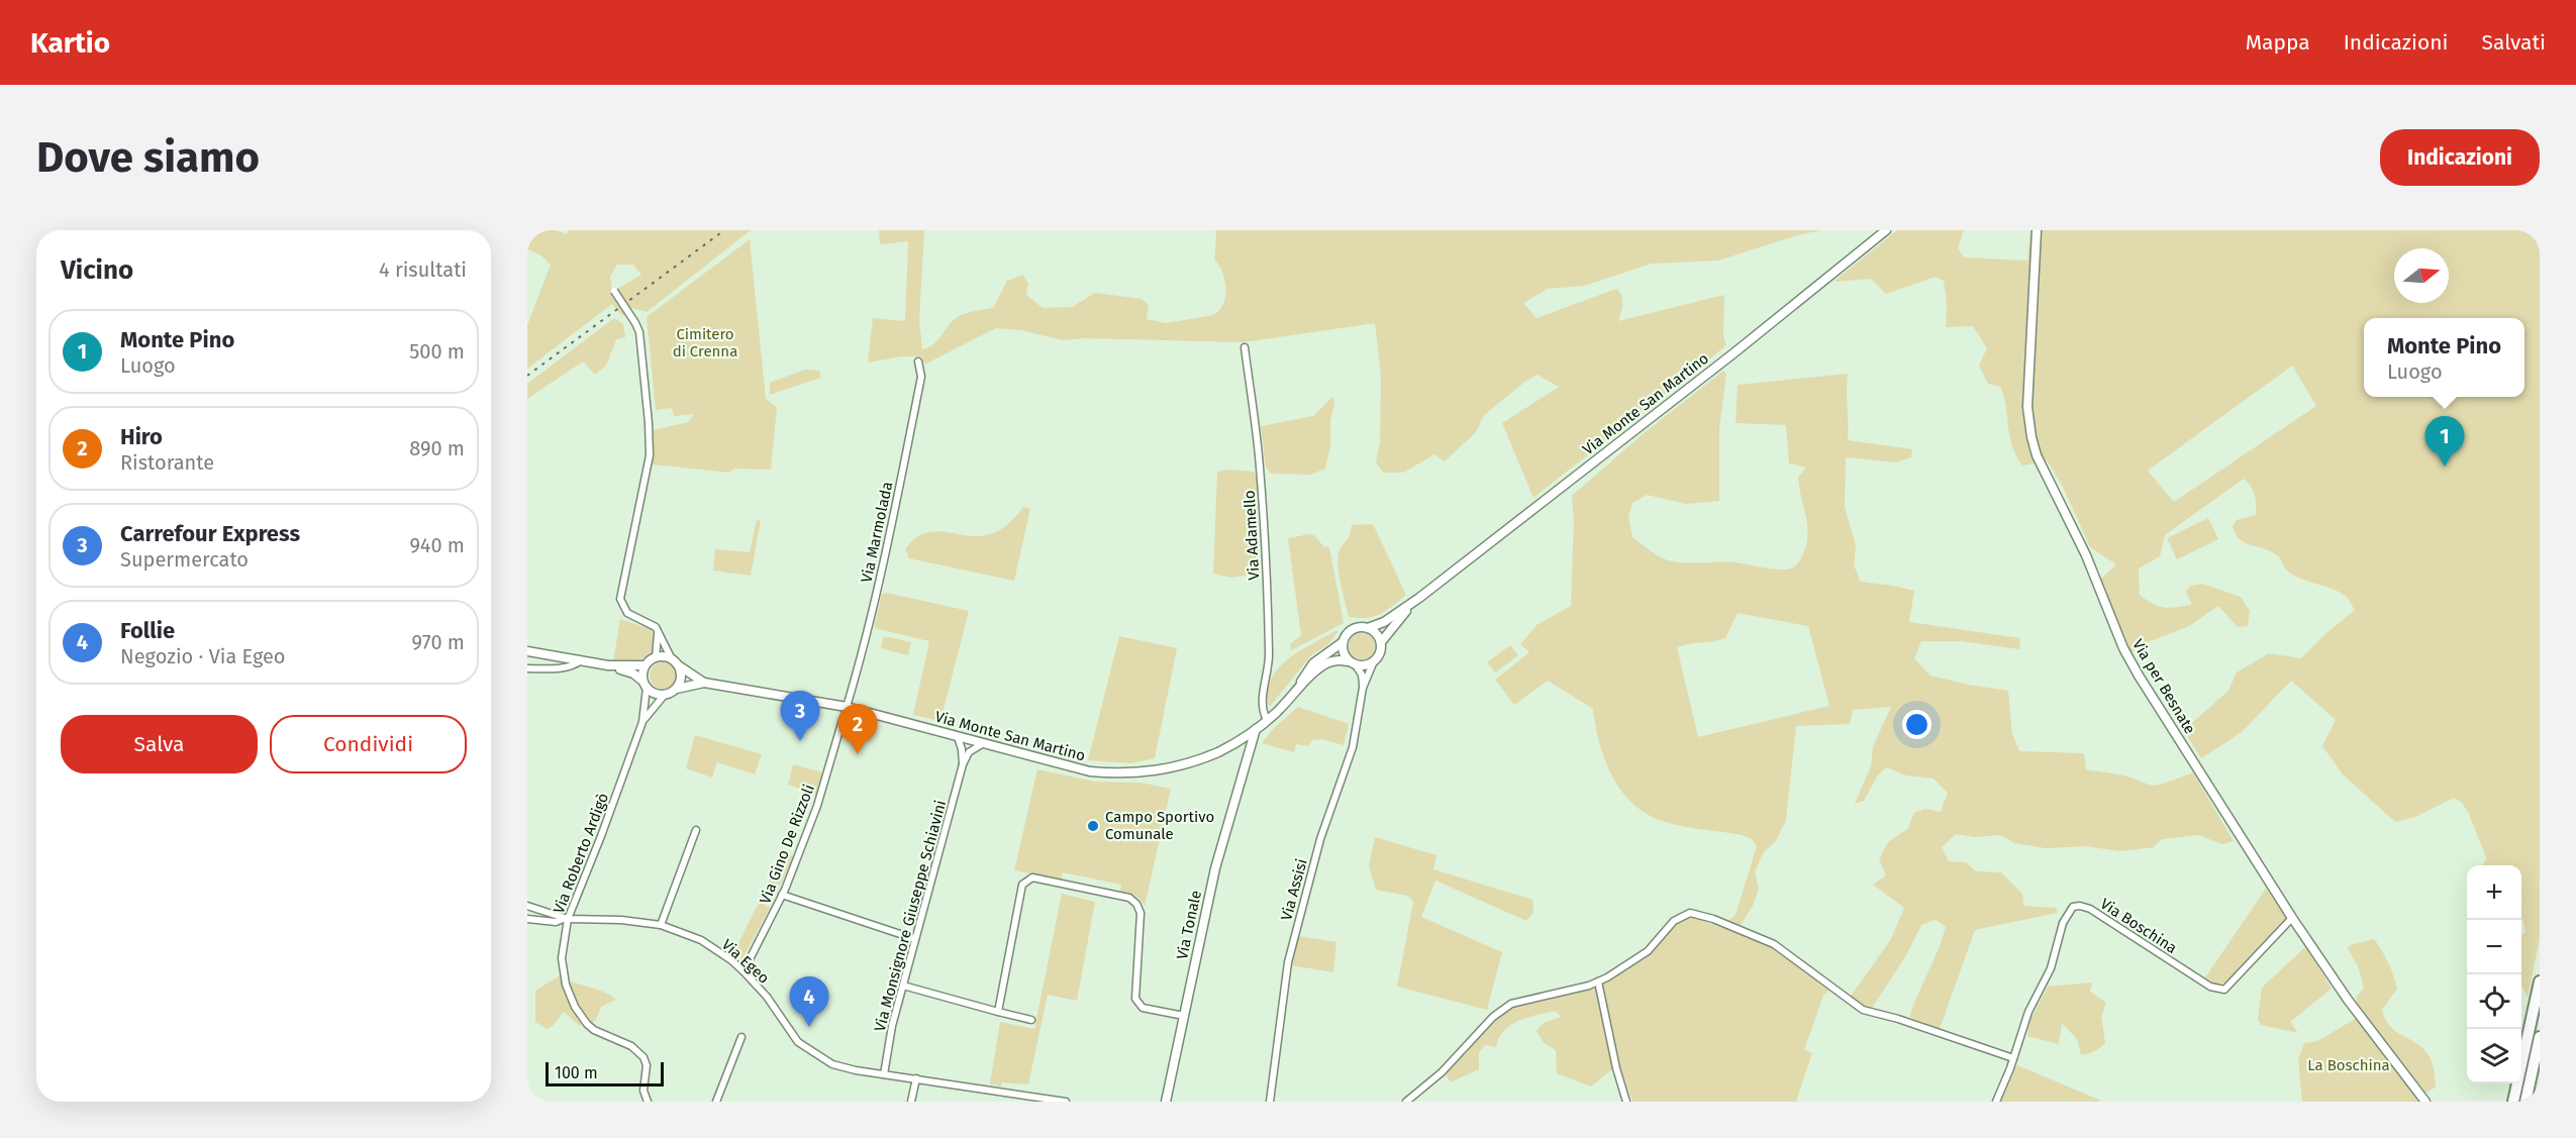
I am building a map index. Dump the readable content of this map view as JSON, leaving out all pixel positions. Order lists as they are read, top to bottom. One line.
{"streets":{"street":["Via Monte San Martino","Via Marmolada","Via Adamello","Via per Besnate","Via Gino De Rizzoli","Via Roberto Ardigò","Via Assisi","Via Monsignore Giuseppe Schiavini","Via Tonale","Via Boschina","Via Egeo"]},"crossings":[["Via Monte San Martino","Via Marmolada"],["Via Monte San Martino","Via Adamello"],["Via Monte San Martino","Via Gino De Rizzoli"],["Via Monte San Martino","Via Roberto Ardigò"],["Via Monte San Martino","Via Assisi"],["Via Monte San Martino","Via Monsignore Giuseppe Schiavini"],["Via Monte San Martino","Via Tonale"],["Via Marmolada","Via Gino De Rizzoli"],["Via per Besnate","Via Boschina"],["Via Gino De Rizzoli","Via Egeo"],["Via Roberto Ardigò","Via Egeo"],["Via Monsignore Giuseppe Schiavini","Via Egeo"]],"parks":["Cimitero di Crenna","La Boschina"],"places":["Campo Sportivo Comunale"],"scale_bar":"100 m","north":"right","page":{"header":"Kartio","nav":["Mappa","Indicazioni","Salvati"],"buttons":["Indicazioni",["Salva","Condividi"]],"title":"Dove siamo","heading":["Vicino","4 risultati"],"list":[{"mark":"1","name":"Monte Pino","note":"Luogo","value":"500 m"},{"mark":"2","name":"Hiro","note":"Ristorante","value":"890 m"},{"mark":"3","name":"Carrefour Express","note":"Supermercato","value":"940 m"},{"mark":"4","name":"Follie","note":"Negozio · Via Egeo","value":"970 m"}],"popup":["Monte Pino","Luogo"],"pins":["1","3","2","4"],"map_buttons":["+","−"],"scale":"100 m"}}
